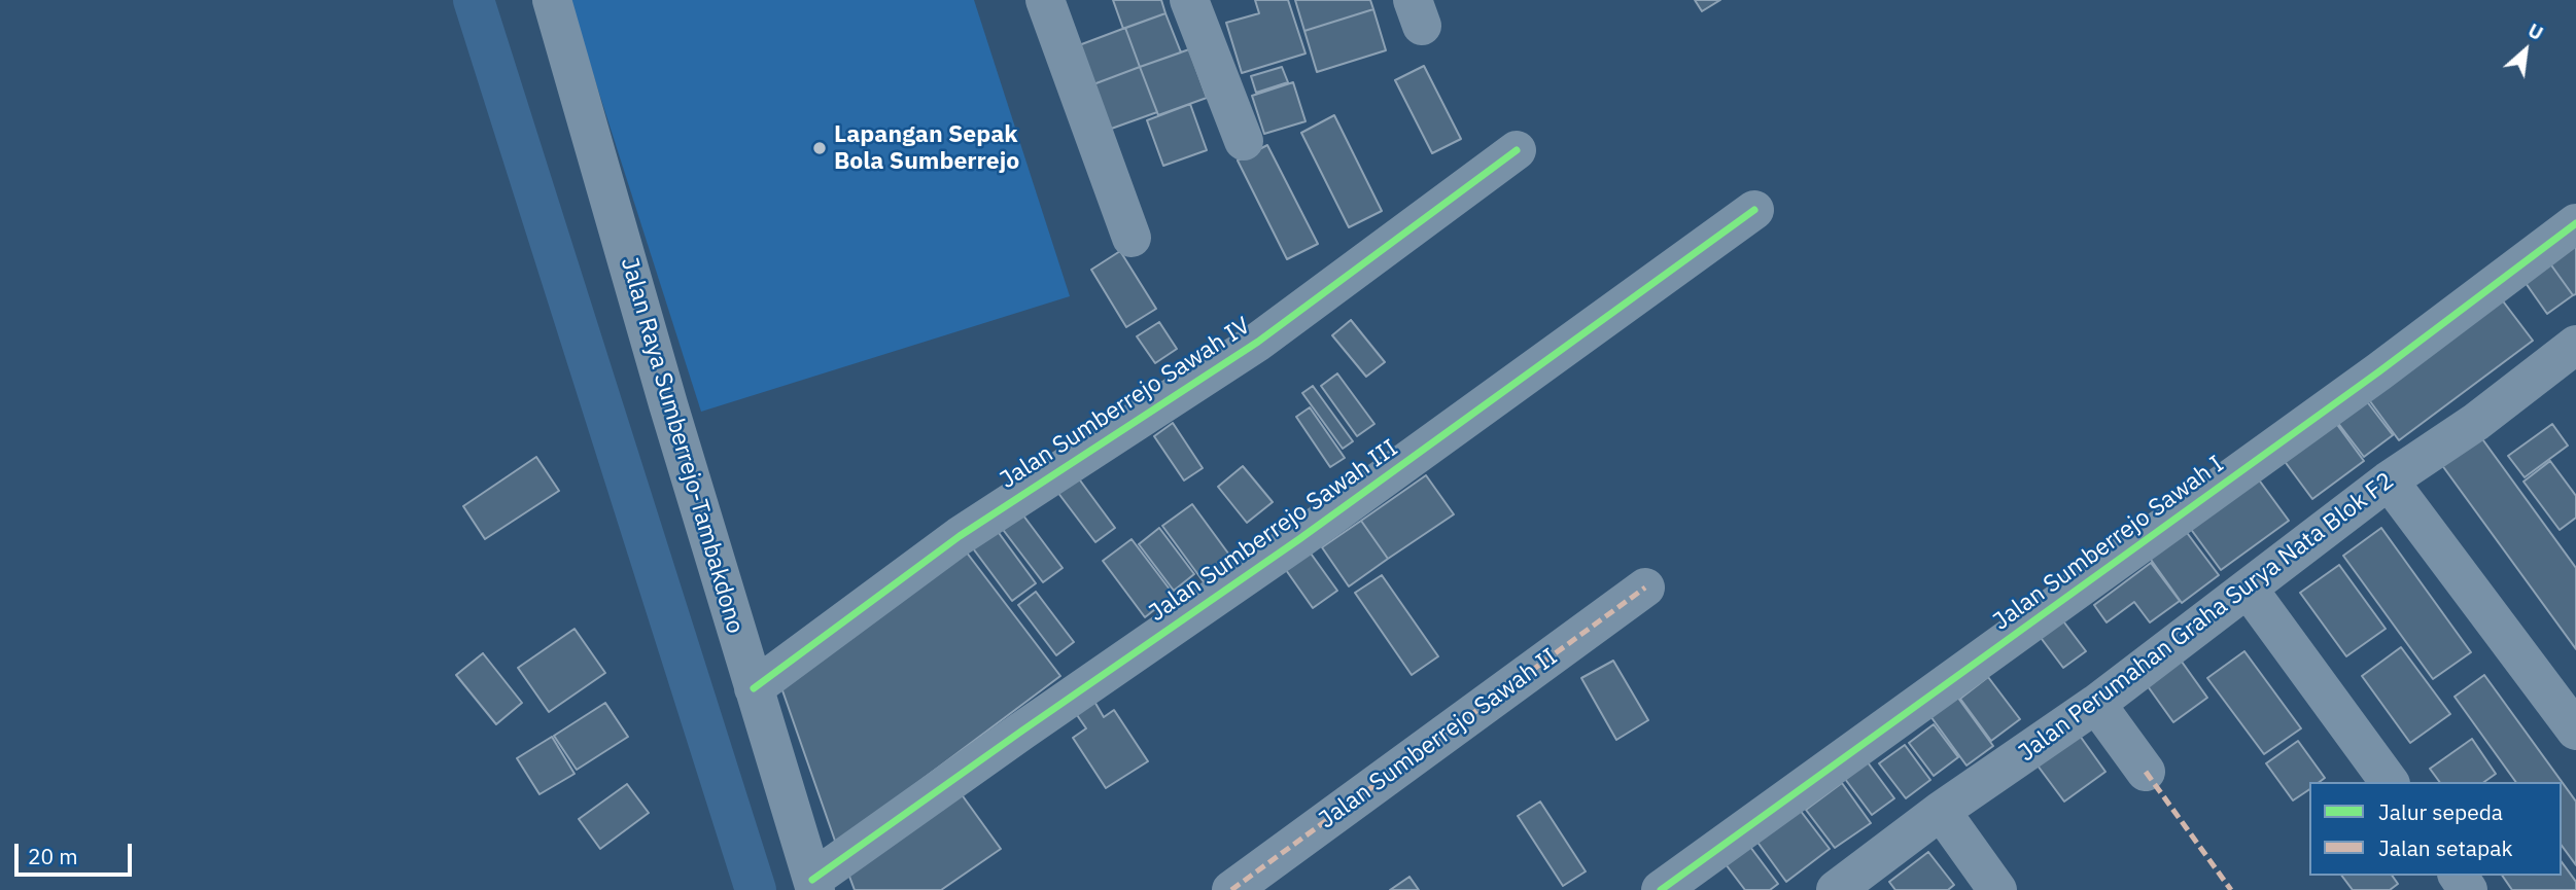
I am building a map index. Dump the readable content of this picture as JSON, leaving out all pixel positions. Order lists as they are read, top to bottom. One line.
{"streets":{"street":["Jalan Sumberrejo Sawah IV","Jalan Raya Sumberrejo-Tambakdono","Jalan Sumberrejo Sawah III","Jalan Sumberrejo Sawah I","Jalan Perumahan Graha Surya Nata Blok F2","Jalan Sumberrejo Sawah II"]},"crossings":[["Jalan Sumberrejo Sawah IV","Jalan Raya Sumberrejo-Tambakdono"],["Jalan Raya Sumberrejo-Tambakdono","Jalan Sumberrejo Sawah III"]],"places":["Lapangan Sepak Bola Sumberrejo"],"legend":["Jalur sepeda","Jalan setapak"],"scale_bar":"20 m","north":"top right"}
